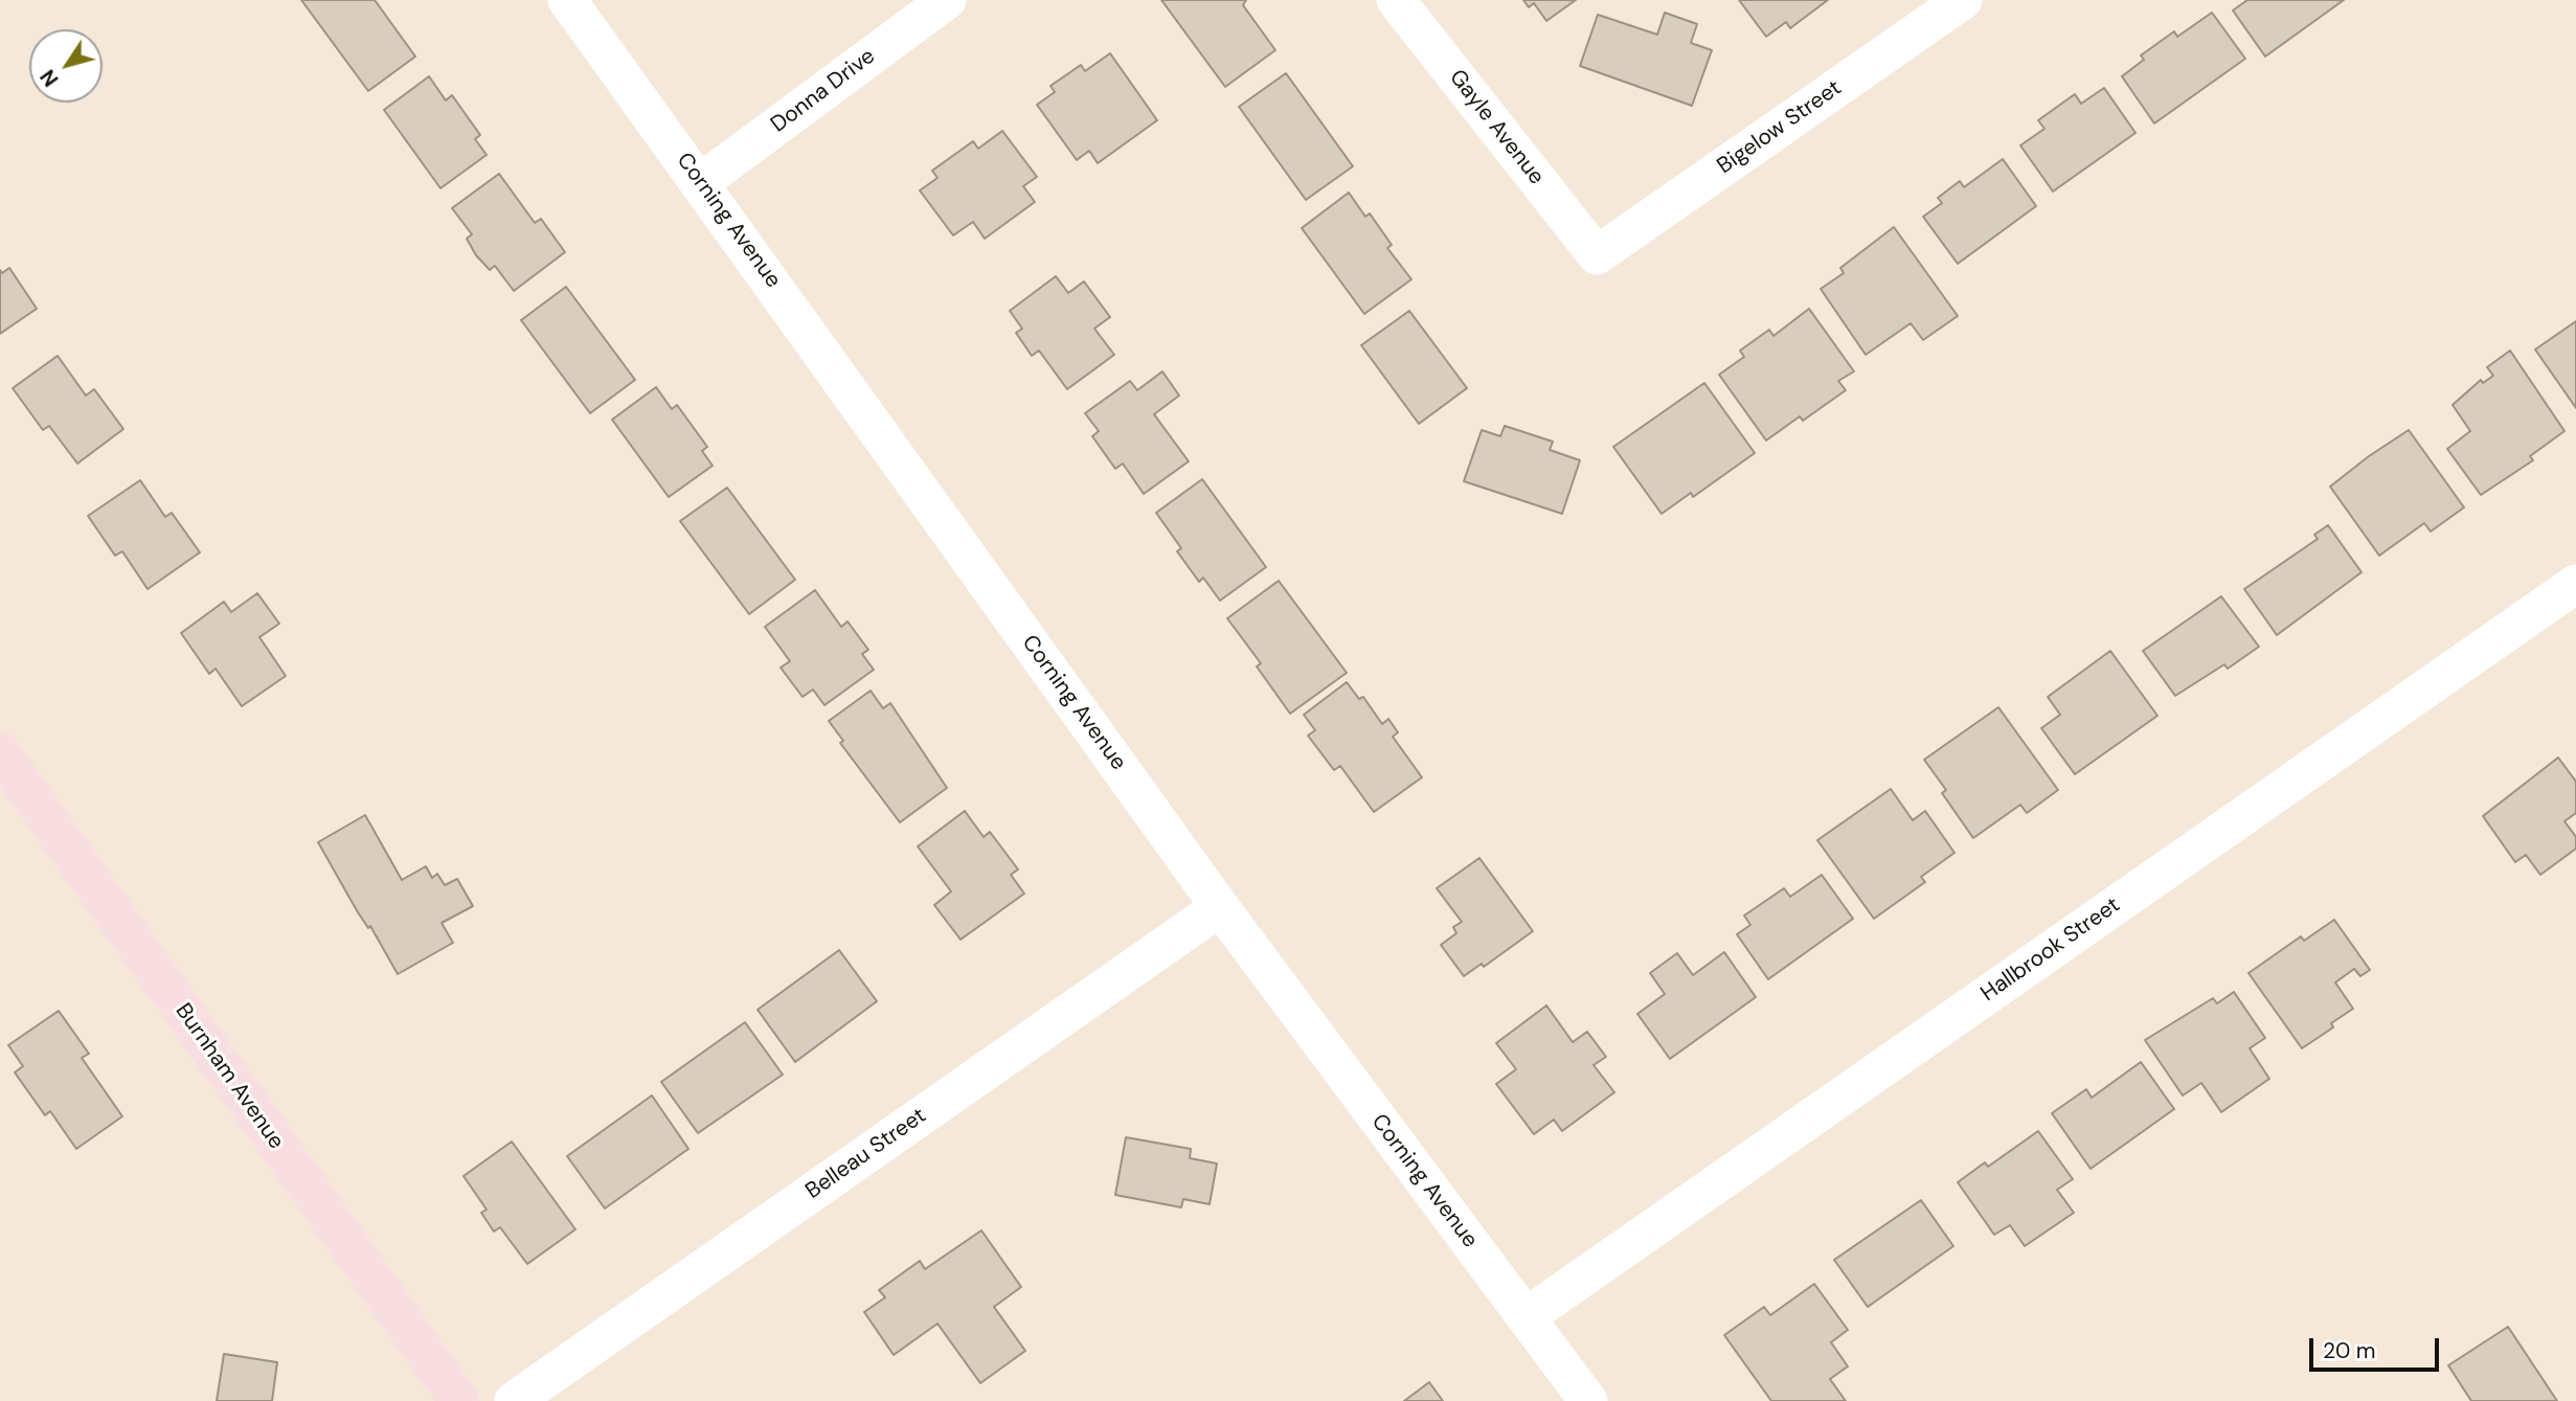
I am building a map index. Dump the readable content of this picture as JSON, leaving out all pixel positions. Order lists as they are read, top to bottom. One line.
{"streets":{"street":["Donna Drive","Gayle Avenue","Bigelow Street","Corning Avenue","Hallbrook Street","Burnham Avenue","Belleau Street"]},"crossings":[["Donna Drive","Corning Avenue"],["Gayle Avenue","Bigelow Street"],["Corning Avenue","Hallbrook Street"],["Corning Avenue","Belleau Street"]],"scale_bar":"20 m","north":"bottom left"}
